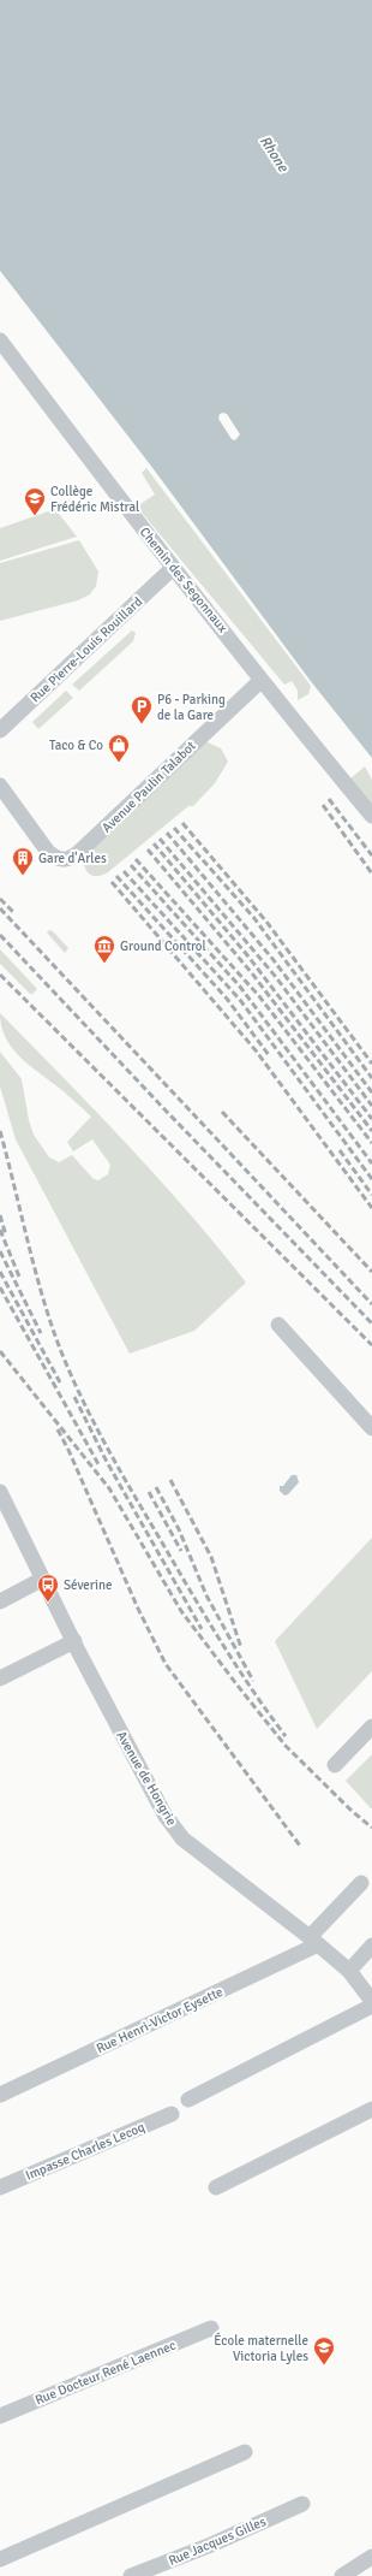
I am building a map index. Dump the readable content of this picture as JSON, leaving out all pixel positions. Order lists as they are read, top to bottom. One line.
{"streets":{"street":["Chemin des Segonnaux","Rue Pierre-Louis Rouillard","Avenue Paulin Talabot","Avenue de Hongrie","Rue Henri-Victor Eysette","Impasse Charles Lecoq","Rue Docteur René Laennec","Rue Jacques Gilles"]},"crossings":[["Chemin des Segonnaux","Rue Pierre-Louis Rouillard"],["Chemin des Segonnaux","Avenue Paulin Talabot"],["Avenue de Hongrie","Rue Henri-Victor Eysette"]],"water":["Rhone"],"places":{"school or university":["Collège Frédéric Mistral","École maternelle Victoria Lyles"],"parking":["P6 - Parking de la Gare"],"shop":["Taco & Co"],"building":["Gare d'Arles"],"museum":["Ground Control"],"bus stop":["Séverine"]}}
